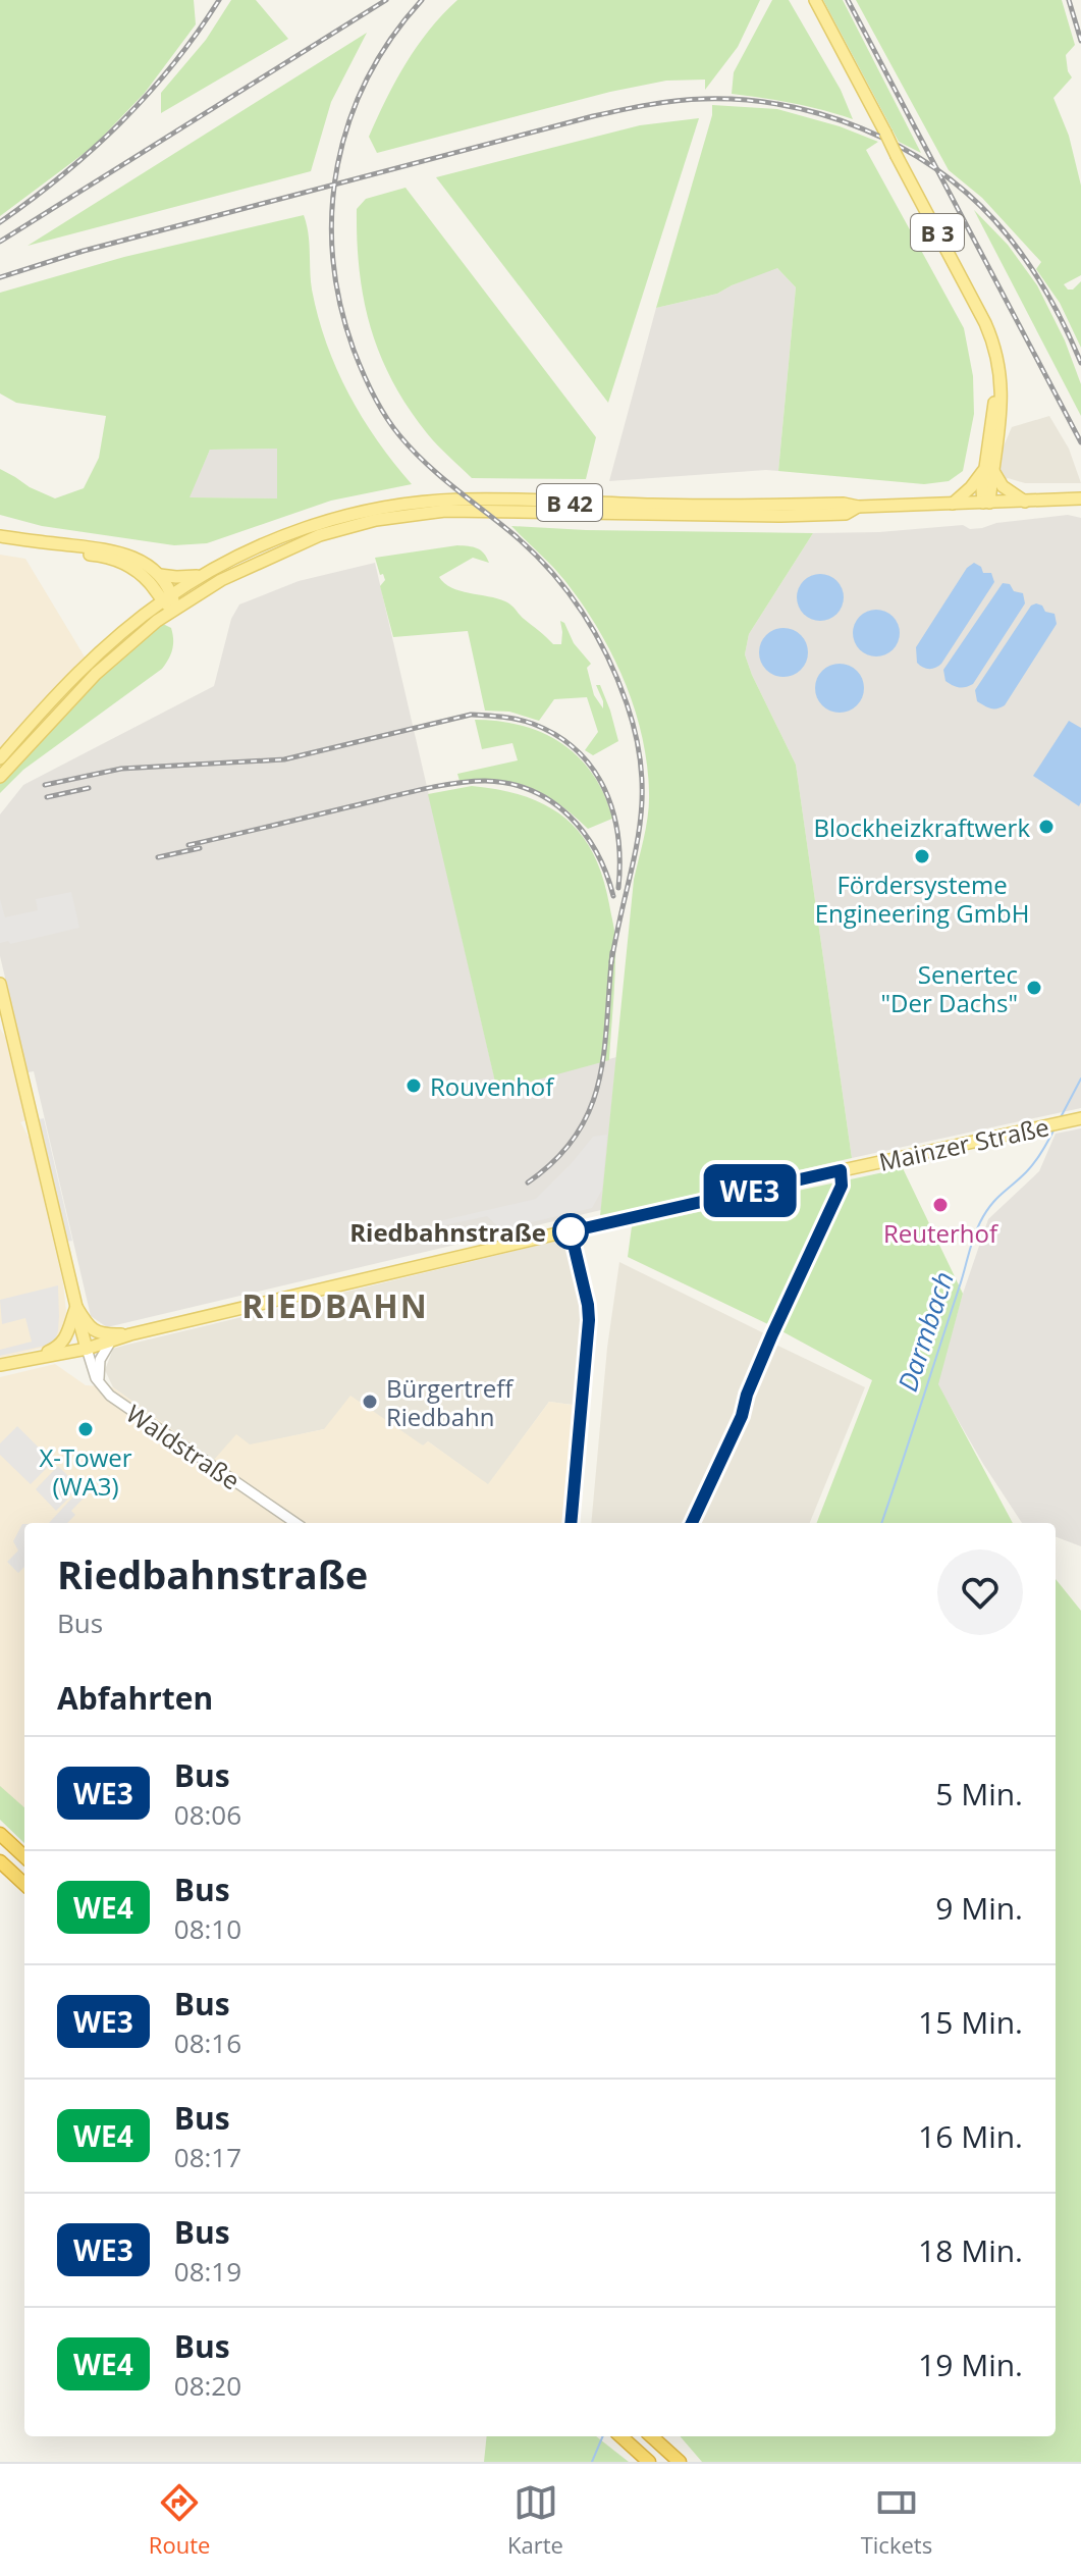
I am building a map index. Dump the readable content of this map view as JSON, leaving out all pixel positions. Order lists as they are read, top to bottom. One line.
{"streets":{"main road":["B 3","B 42","Mainzer Straße"],"street":["Waldstraße"]},"crossings":[["B 3","B 42"]],"districts":["RIEDBAHN"],"water":["Darmbach"],"places":["Blockheizkraftwerk","Fördersysteme Engineering GmbH","Senertec \"Der Dachs\"","Rouvenhof","Reuterhof","Riedbahnstraße","Bürgertreff Riedbahn","X-Tower (WA3)"],"lines":["bus line WE3"],"page":{"on_map":"WE3","heading":[["Riedbahnstraße","Bus"],"Abfahrten"],"list":[{"mark":"WE3","name":"Bus","note":"08:06","value":"5 Min."},{"mark":"WE4","name":"Bus","note":"08:10","value":"9 Min."},{"mark":"WE3","name":"Bus","note":"08:16","value":"15 Min."},{"mark":"WE4","name":"Bus","note":"08:17","value":"16 Min."},{"mark":"WE3","name":"Bus","note":"08:19","value":"18 Min."},{"mark":"WE4","name":"Bus","note":"08:20","value":"19 Min."}],"tabs":["Route","Karte","Tickets"]}}
